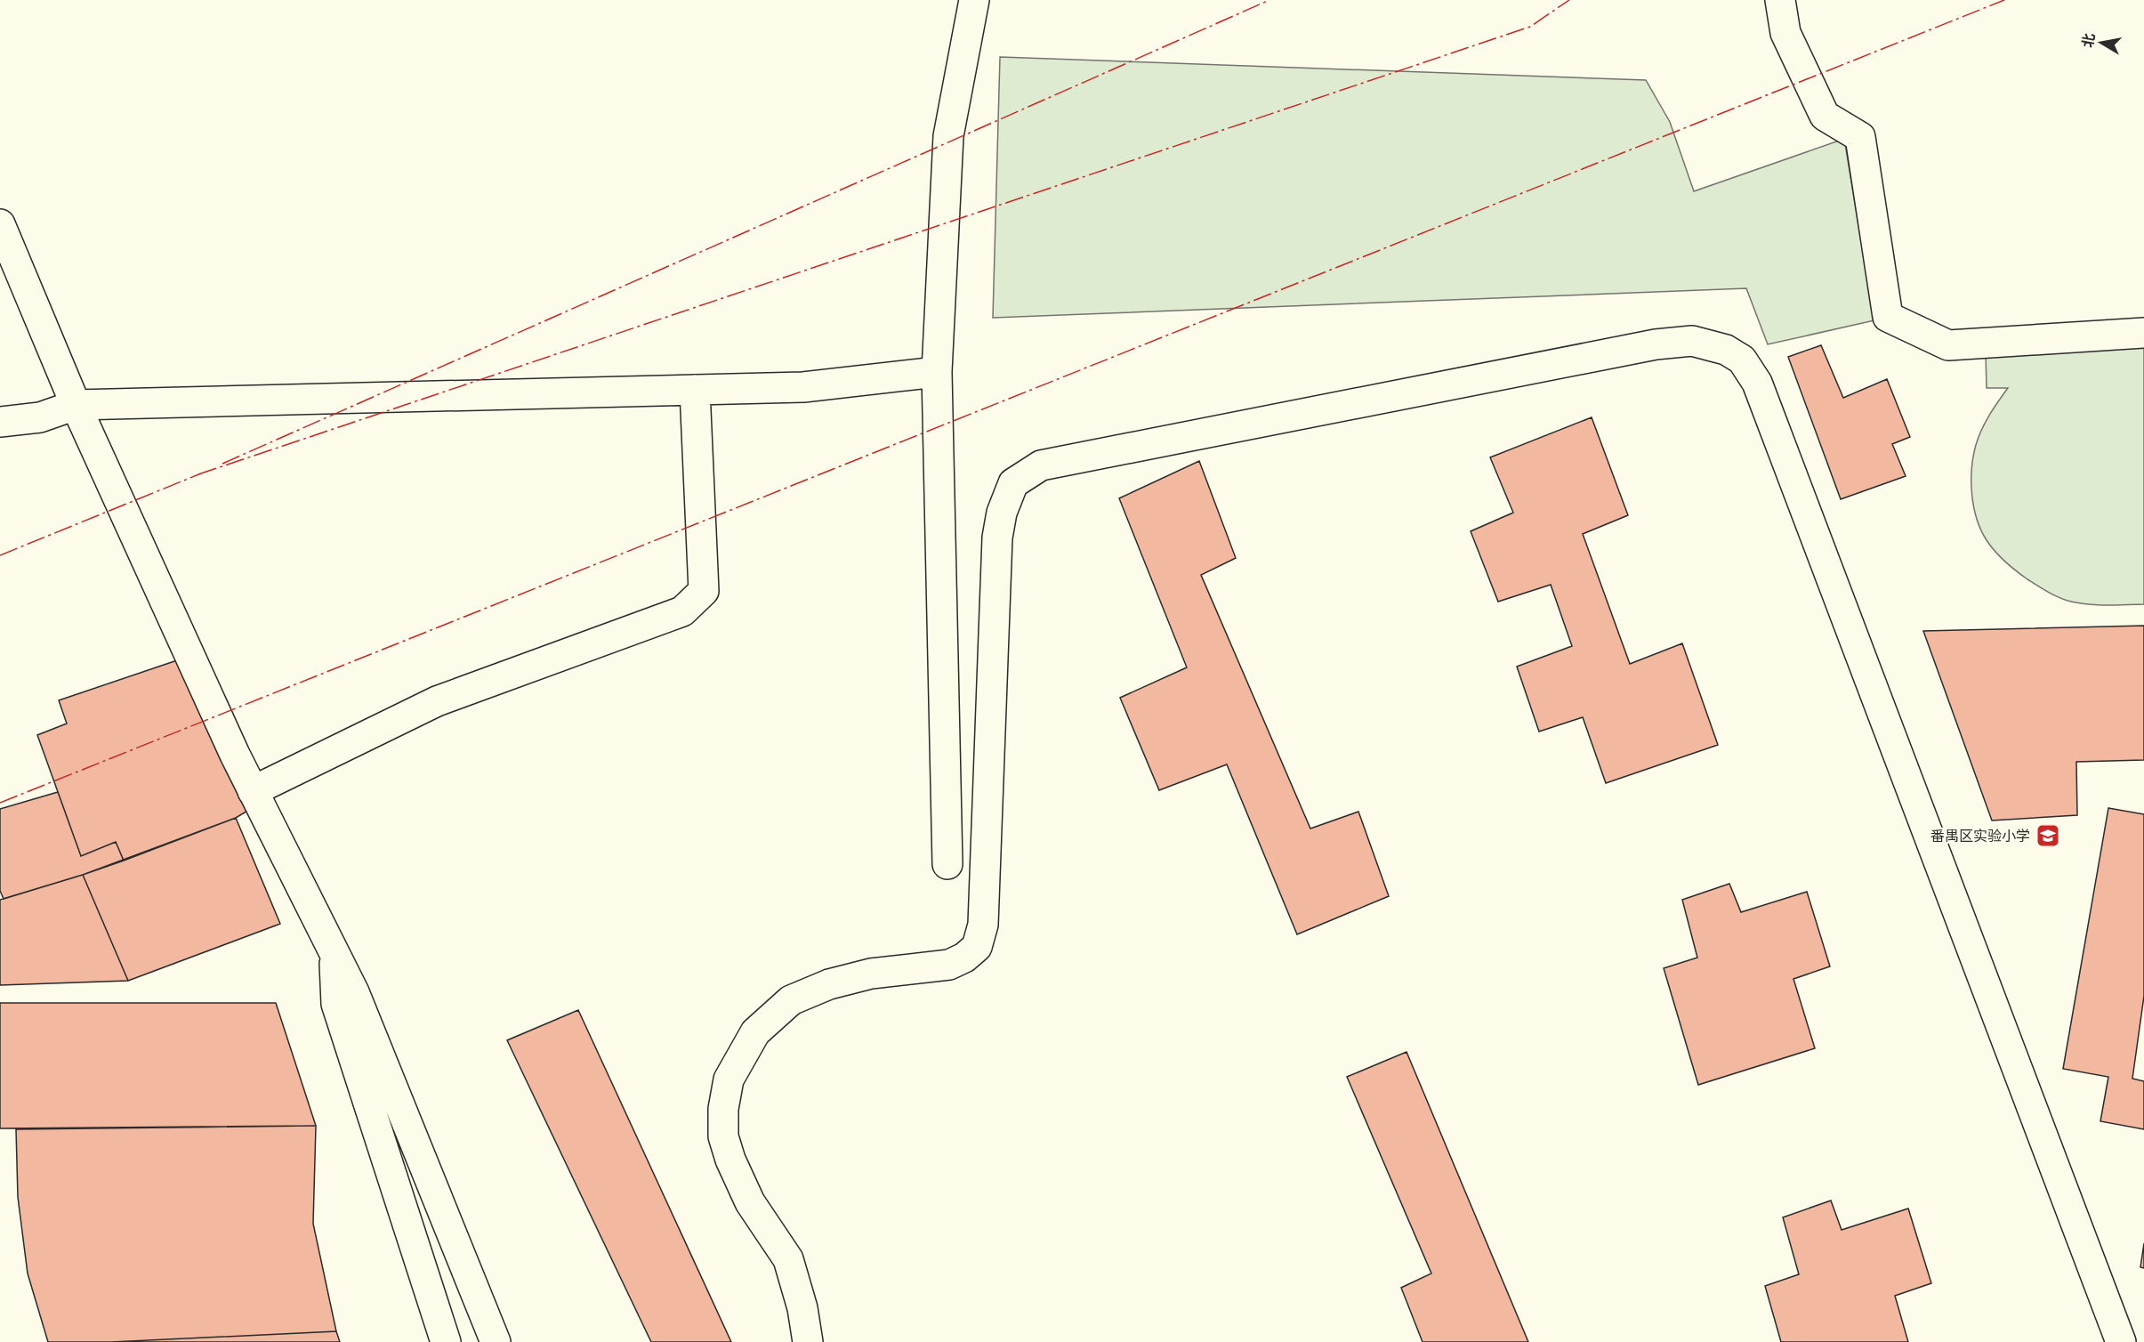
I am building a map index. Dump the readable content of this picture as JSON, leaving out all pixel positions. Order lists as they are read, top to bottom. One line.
{"places":{"school or university":["番禺区实验小学"]},"north":"left"}
